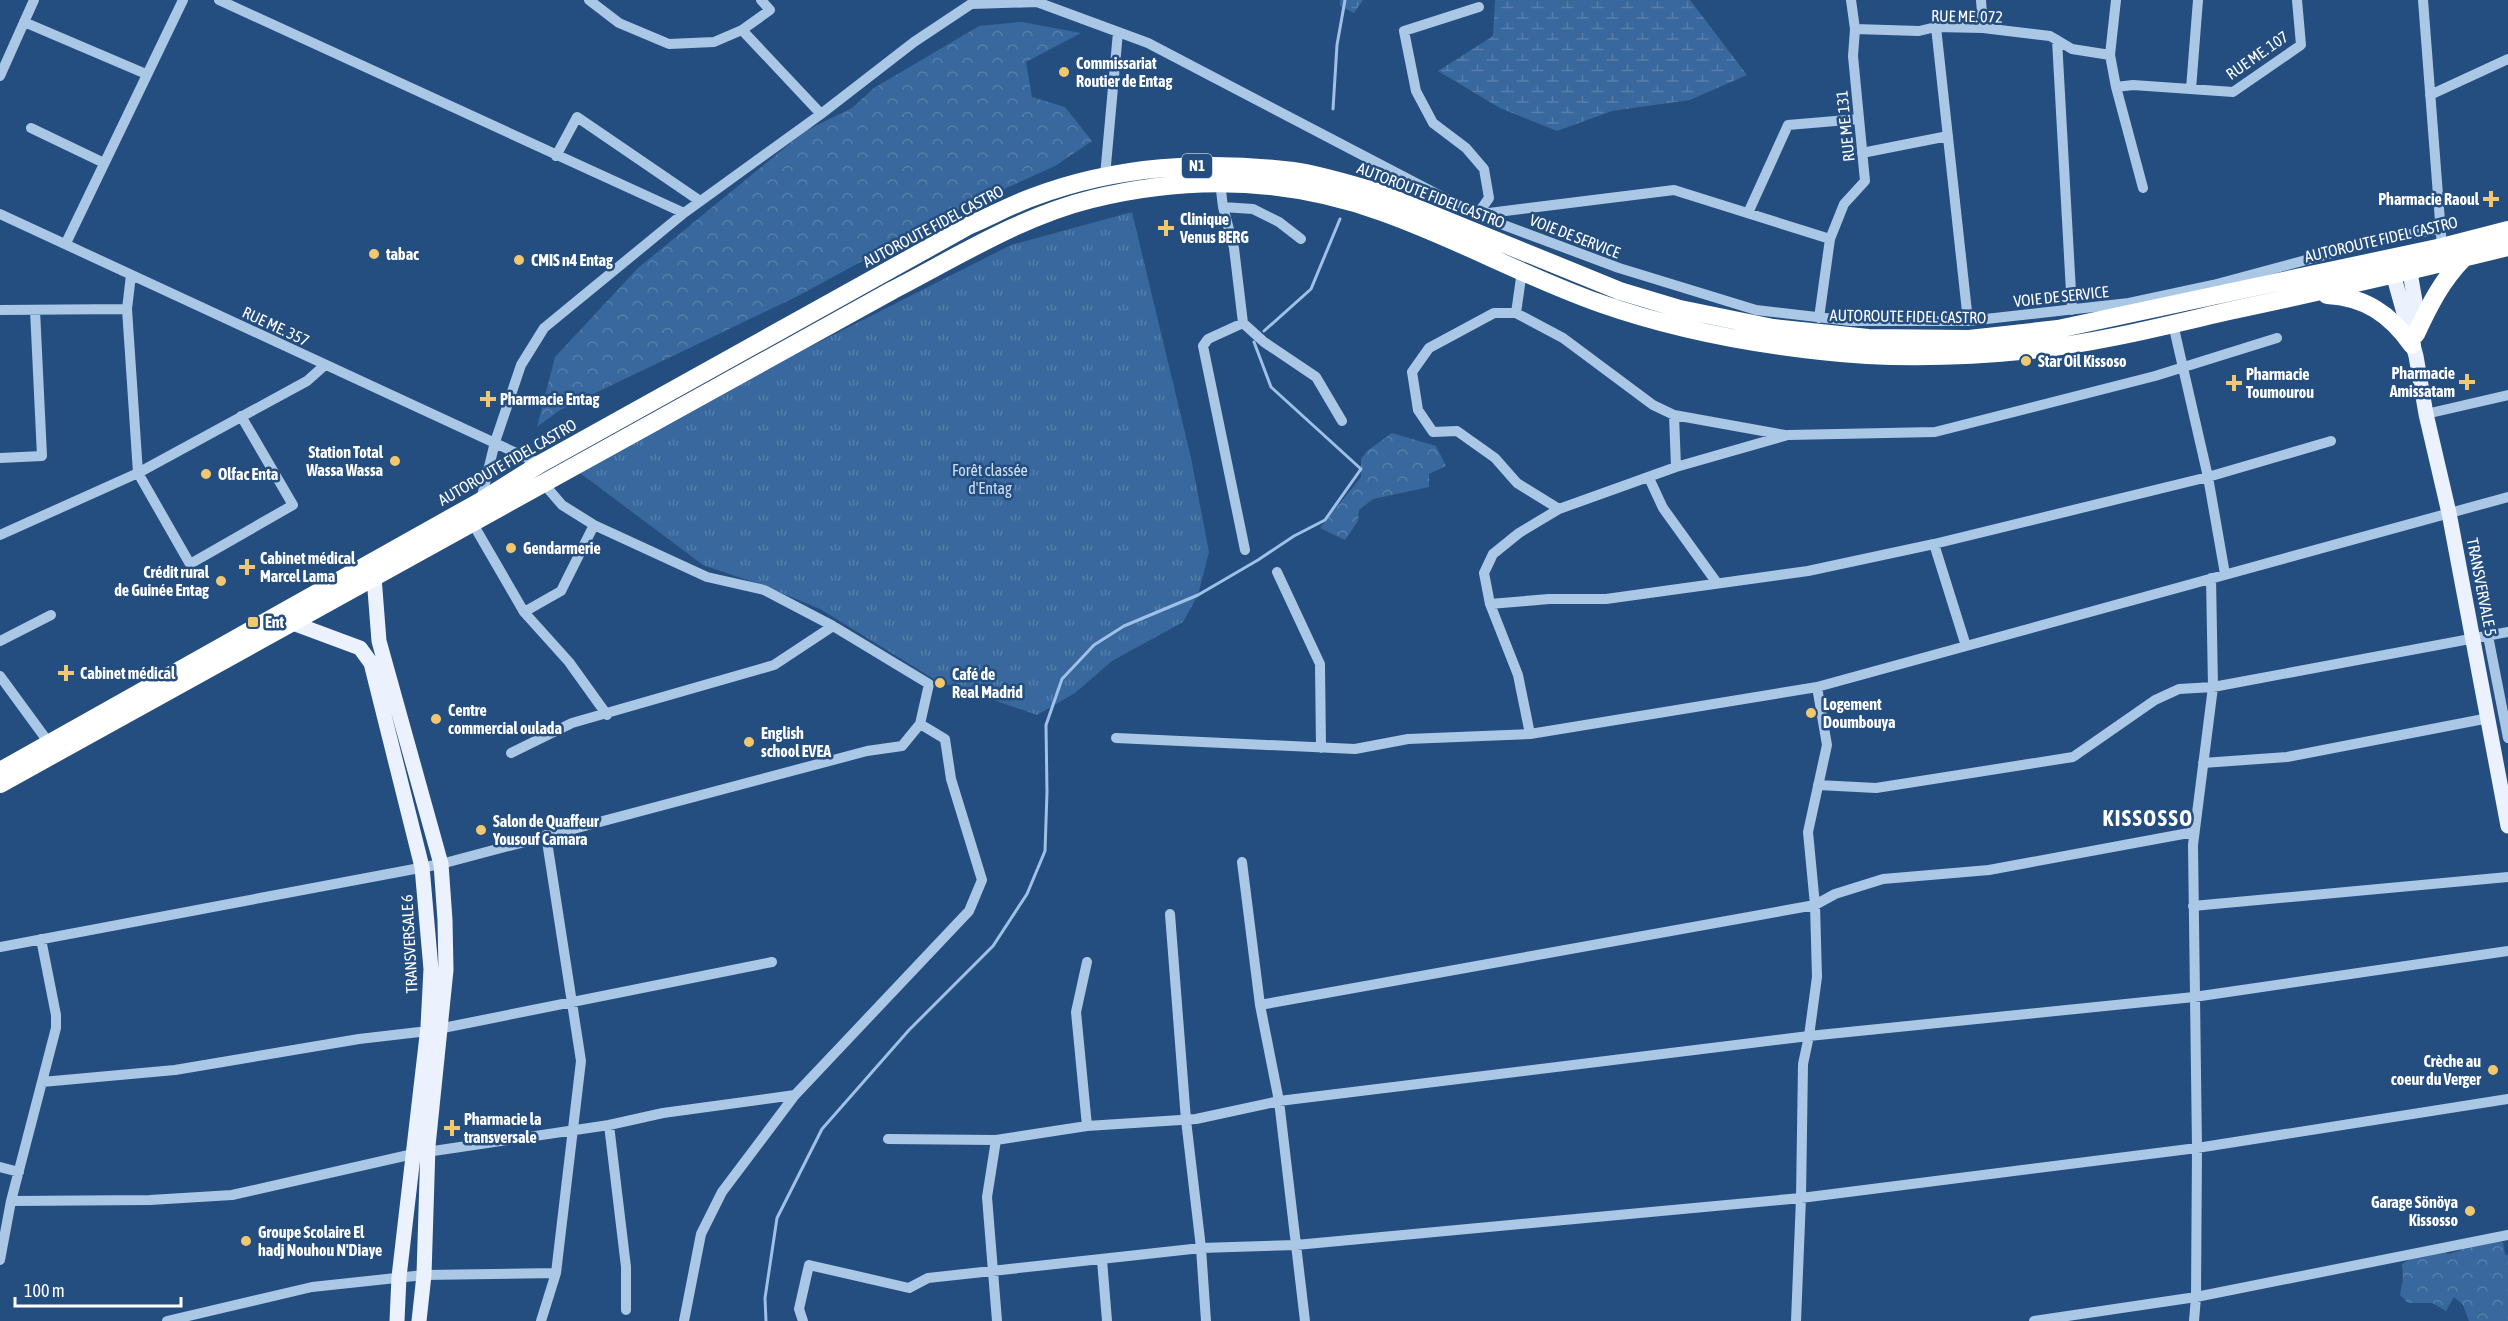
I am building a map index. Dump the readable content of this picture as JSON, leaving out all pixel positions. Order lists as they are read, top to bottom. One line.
{"streets":{"highway":["N1","AUTOROUTE FIDEL CASTRO"],"main road":["TRANSVERVALE 5","TRANSVERSALE 6"],"street":["RUE ME. 072","RUE ME. 107","RUE ME. 131","VOIE DE SERVICE","RUE ME. 357"]},"crossings":[["RUE ME. 072","RUE ME. 131"],["RUE ME. 131","VOIE DE SERVICE"],["AUTOROUTE FIDEL CASTRO","VOIE DE SERVICE"],["AUTOROUTE FIDEL CASTRO","RUE ME. 357"],["AUTOROUTE FIDEL CASTRO","TRANSVERVALE 5"],["AUTOROUTE FIDEL CASTRO","TRANSVERSALE 6"]],"districts":["KISSOSSO"],"parks":["Forêt classée d'Entag"],"places":{"other":["Commissariat Routier de Entag","tabac","CMIS n4 Entag","Star Oil Kissoso","Station Total Wassa Wassa","Olfac Enta","Gendarmerie","Crédit rural de Guinée Entag","Café de Real Madrid","Logement Doumbouya","Centre commercial oulada","English school EVEA","Salon de Quaffeur Yousouf Camara","Crèche au coeur du Verger","Garage Sönöya Kissosso","Groupe Scolaire El hadj Nouhou N'Diaye"],"health":["Pharmacie Raoul","Clinique Venus BERG","Pharmacie Amissatam","Pharmacie Toumourou","Pharmacie Entag","Cabinet médical Marcel Lama","Cabinet médical","Pharmacie la transversale"],"transit":["Ent"]},"scale_bar":"100 m"}
